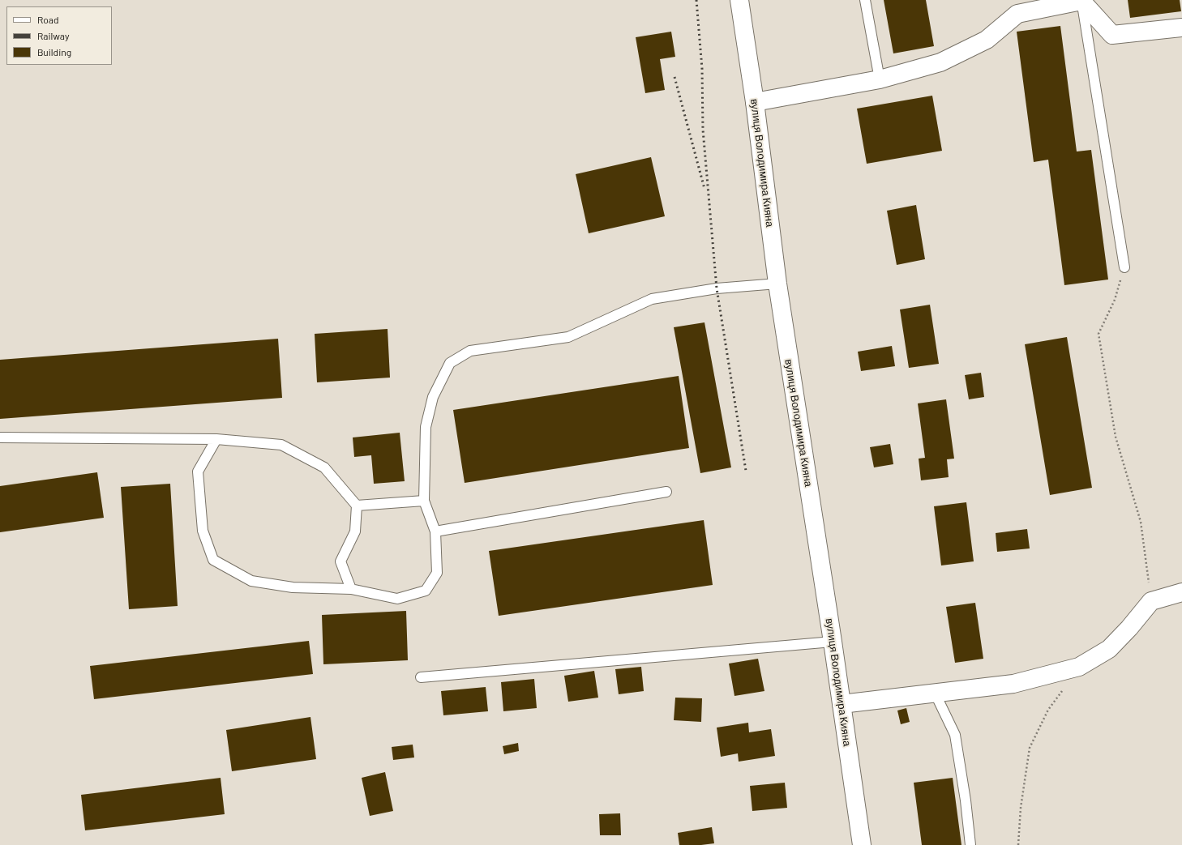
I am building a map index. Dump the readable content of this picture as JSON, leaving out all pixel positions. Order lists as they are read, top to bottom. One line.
{"streets":{"main road":["вулиця Володимира Кияна"]},"legend":["Road","Railway","Building"]}
